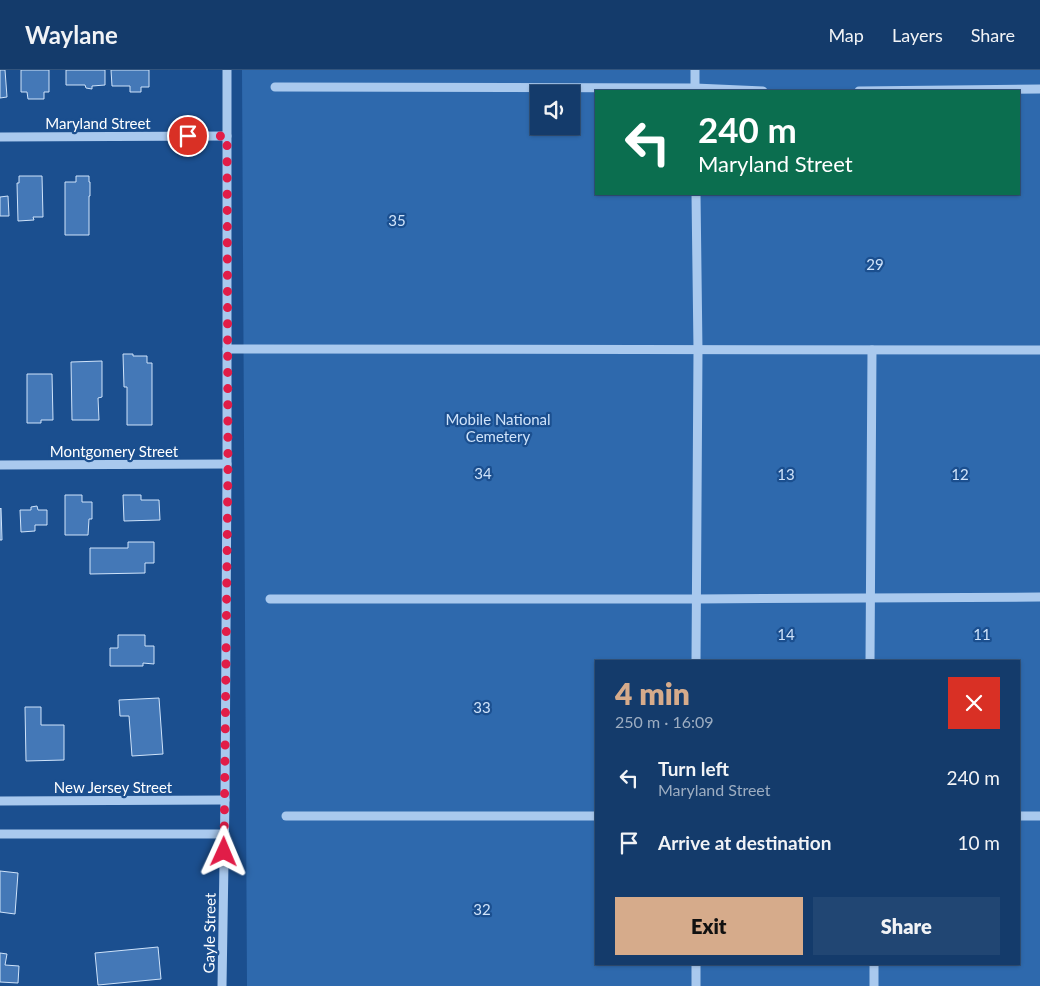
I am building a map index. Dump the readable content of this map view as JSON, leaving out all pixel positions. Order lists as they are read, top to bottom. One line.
{"streets":{"street":["Maryland Street","Montgomery Street","New Jersey Street","Gayle Street"]},"crossings":[["Maryland Street","Gayle Street"],["Montgomery Street","Gayle Street"],["New Jersey Street","Gayle Street"]],"parks":["35","29","Mobile National Cemetery","34","13","12","14","11","33","32"],"page":{"header":"Waylane","nav":["Map","Layers","Share"],"turn":["240 m","Maryland Street"],"heading":["4 min","250 m · 16:09"],"list":[{"name":"Turn left","note":"Maryland Street","value":"240 m"},{"name":"Arrive at destination","value":"10 m"}],"buttons":["Exit","Share"]}}
